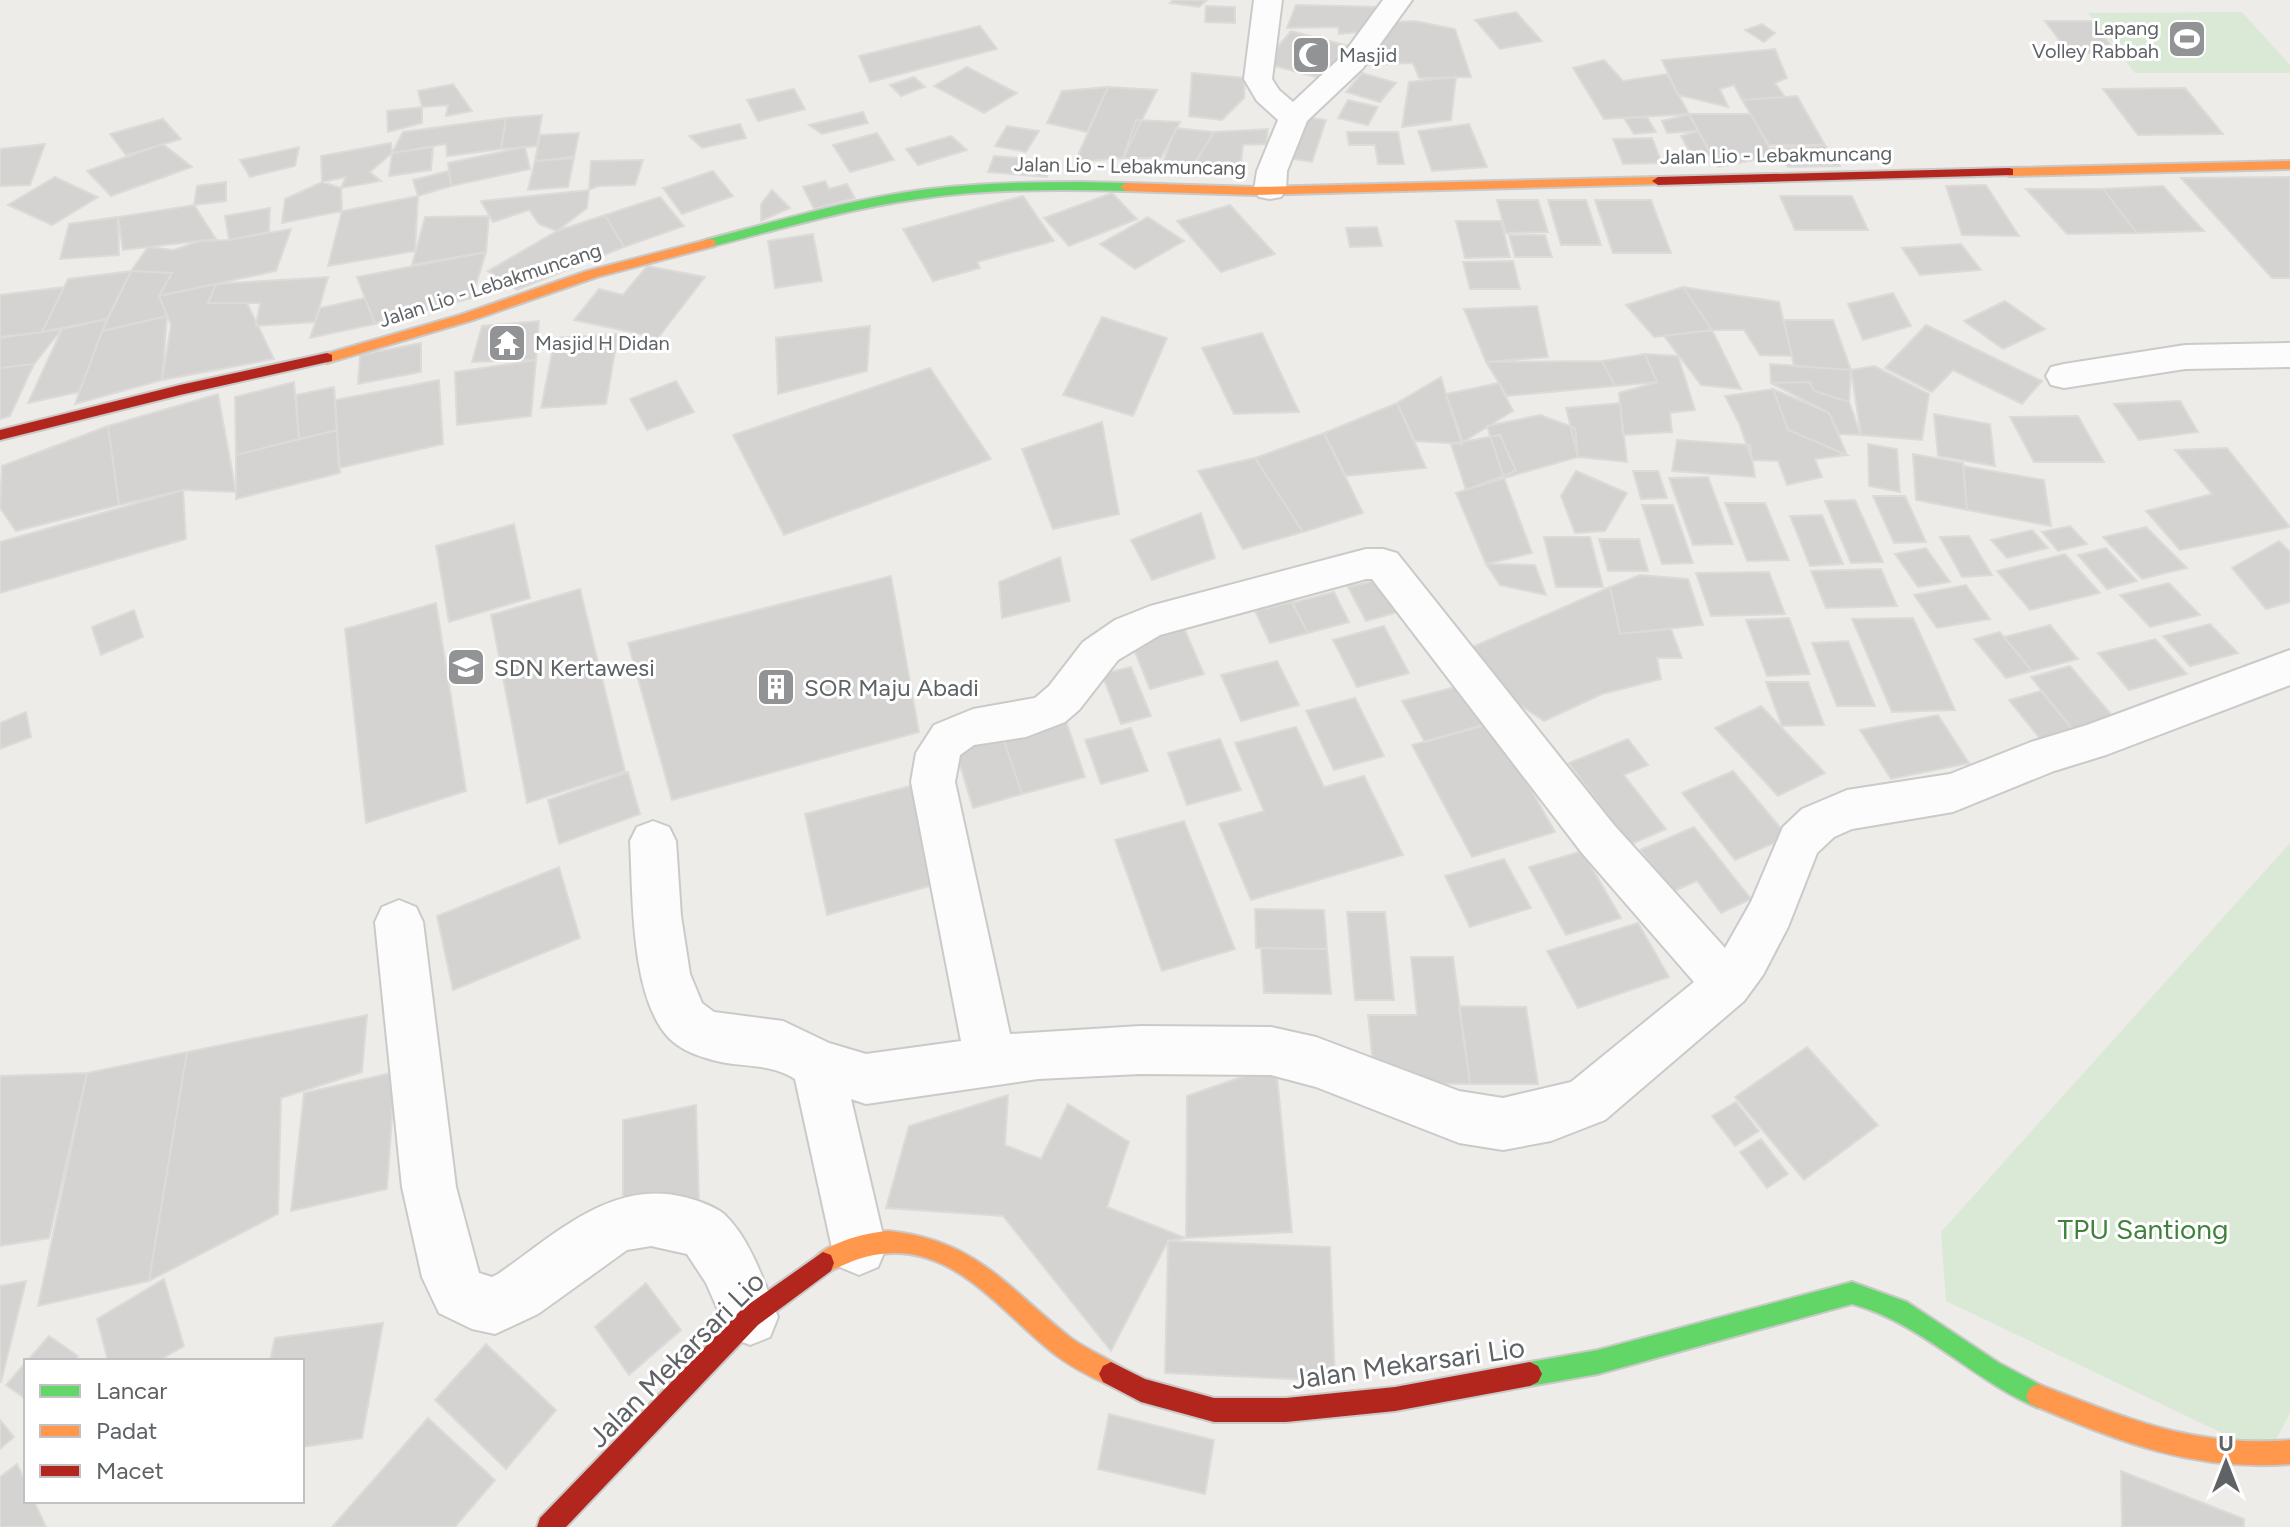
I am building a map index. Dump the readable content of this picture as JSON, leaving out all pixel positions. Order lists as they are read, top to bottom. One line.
{"streets":{"street":["Jalan Lio - Lebakmuncang","Jalan Mekarsari Lio"]},"parks":["TPU Santiong"],"places":{"sports":["Lapang Volley Rabbah"],"mosque":["Masjid"],"temple":["Masjid H Didan"],"school or university":["SDN Kertawesi"],"building":["SOR Maju Abadi"]},"legend":["Lancar","Padat","Macet"],"north":"top"}
